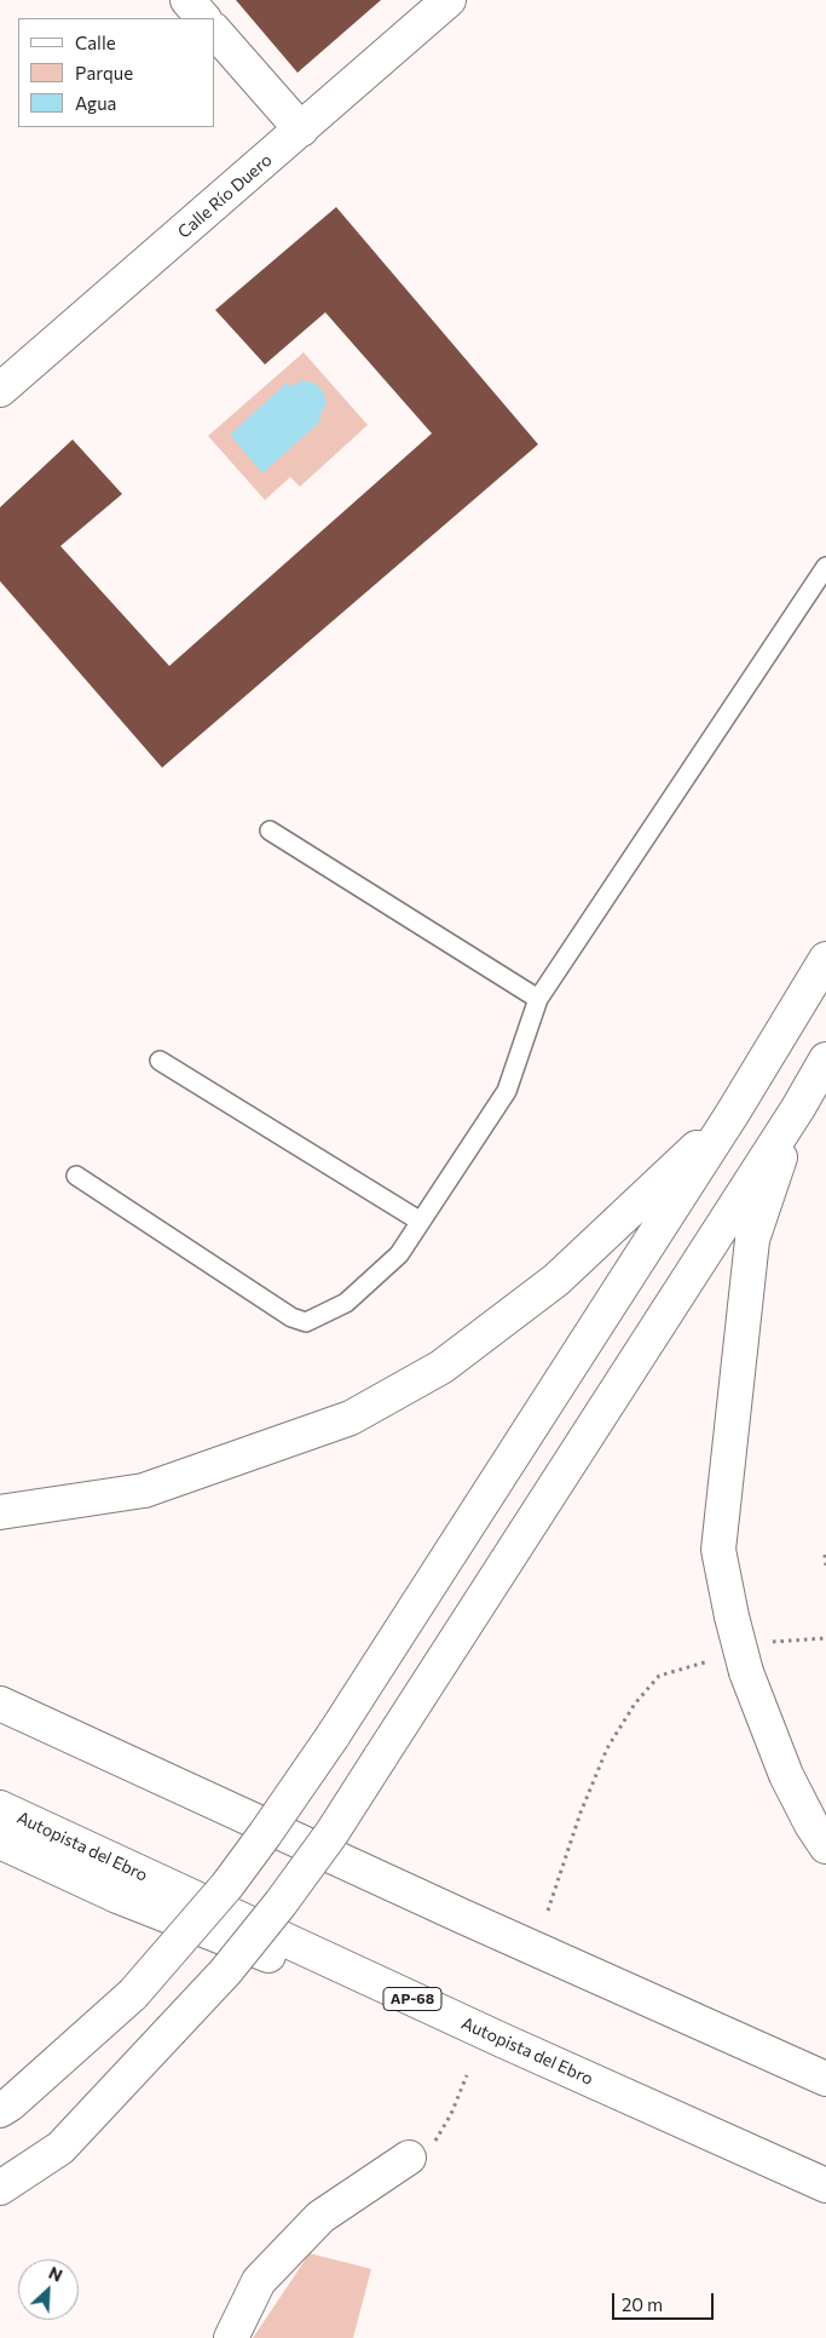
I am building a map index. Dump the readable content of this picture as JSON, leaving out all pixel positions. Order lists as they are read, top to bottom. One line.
{"streets":{"main road":["Calle Río Duero","Autopista del Ebro","AP-68"]},"legend":["Calle","Parque","Agua"],"scale_bar":"20 m","north":"top right"}
